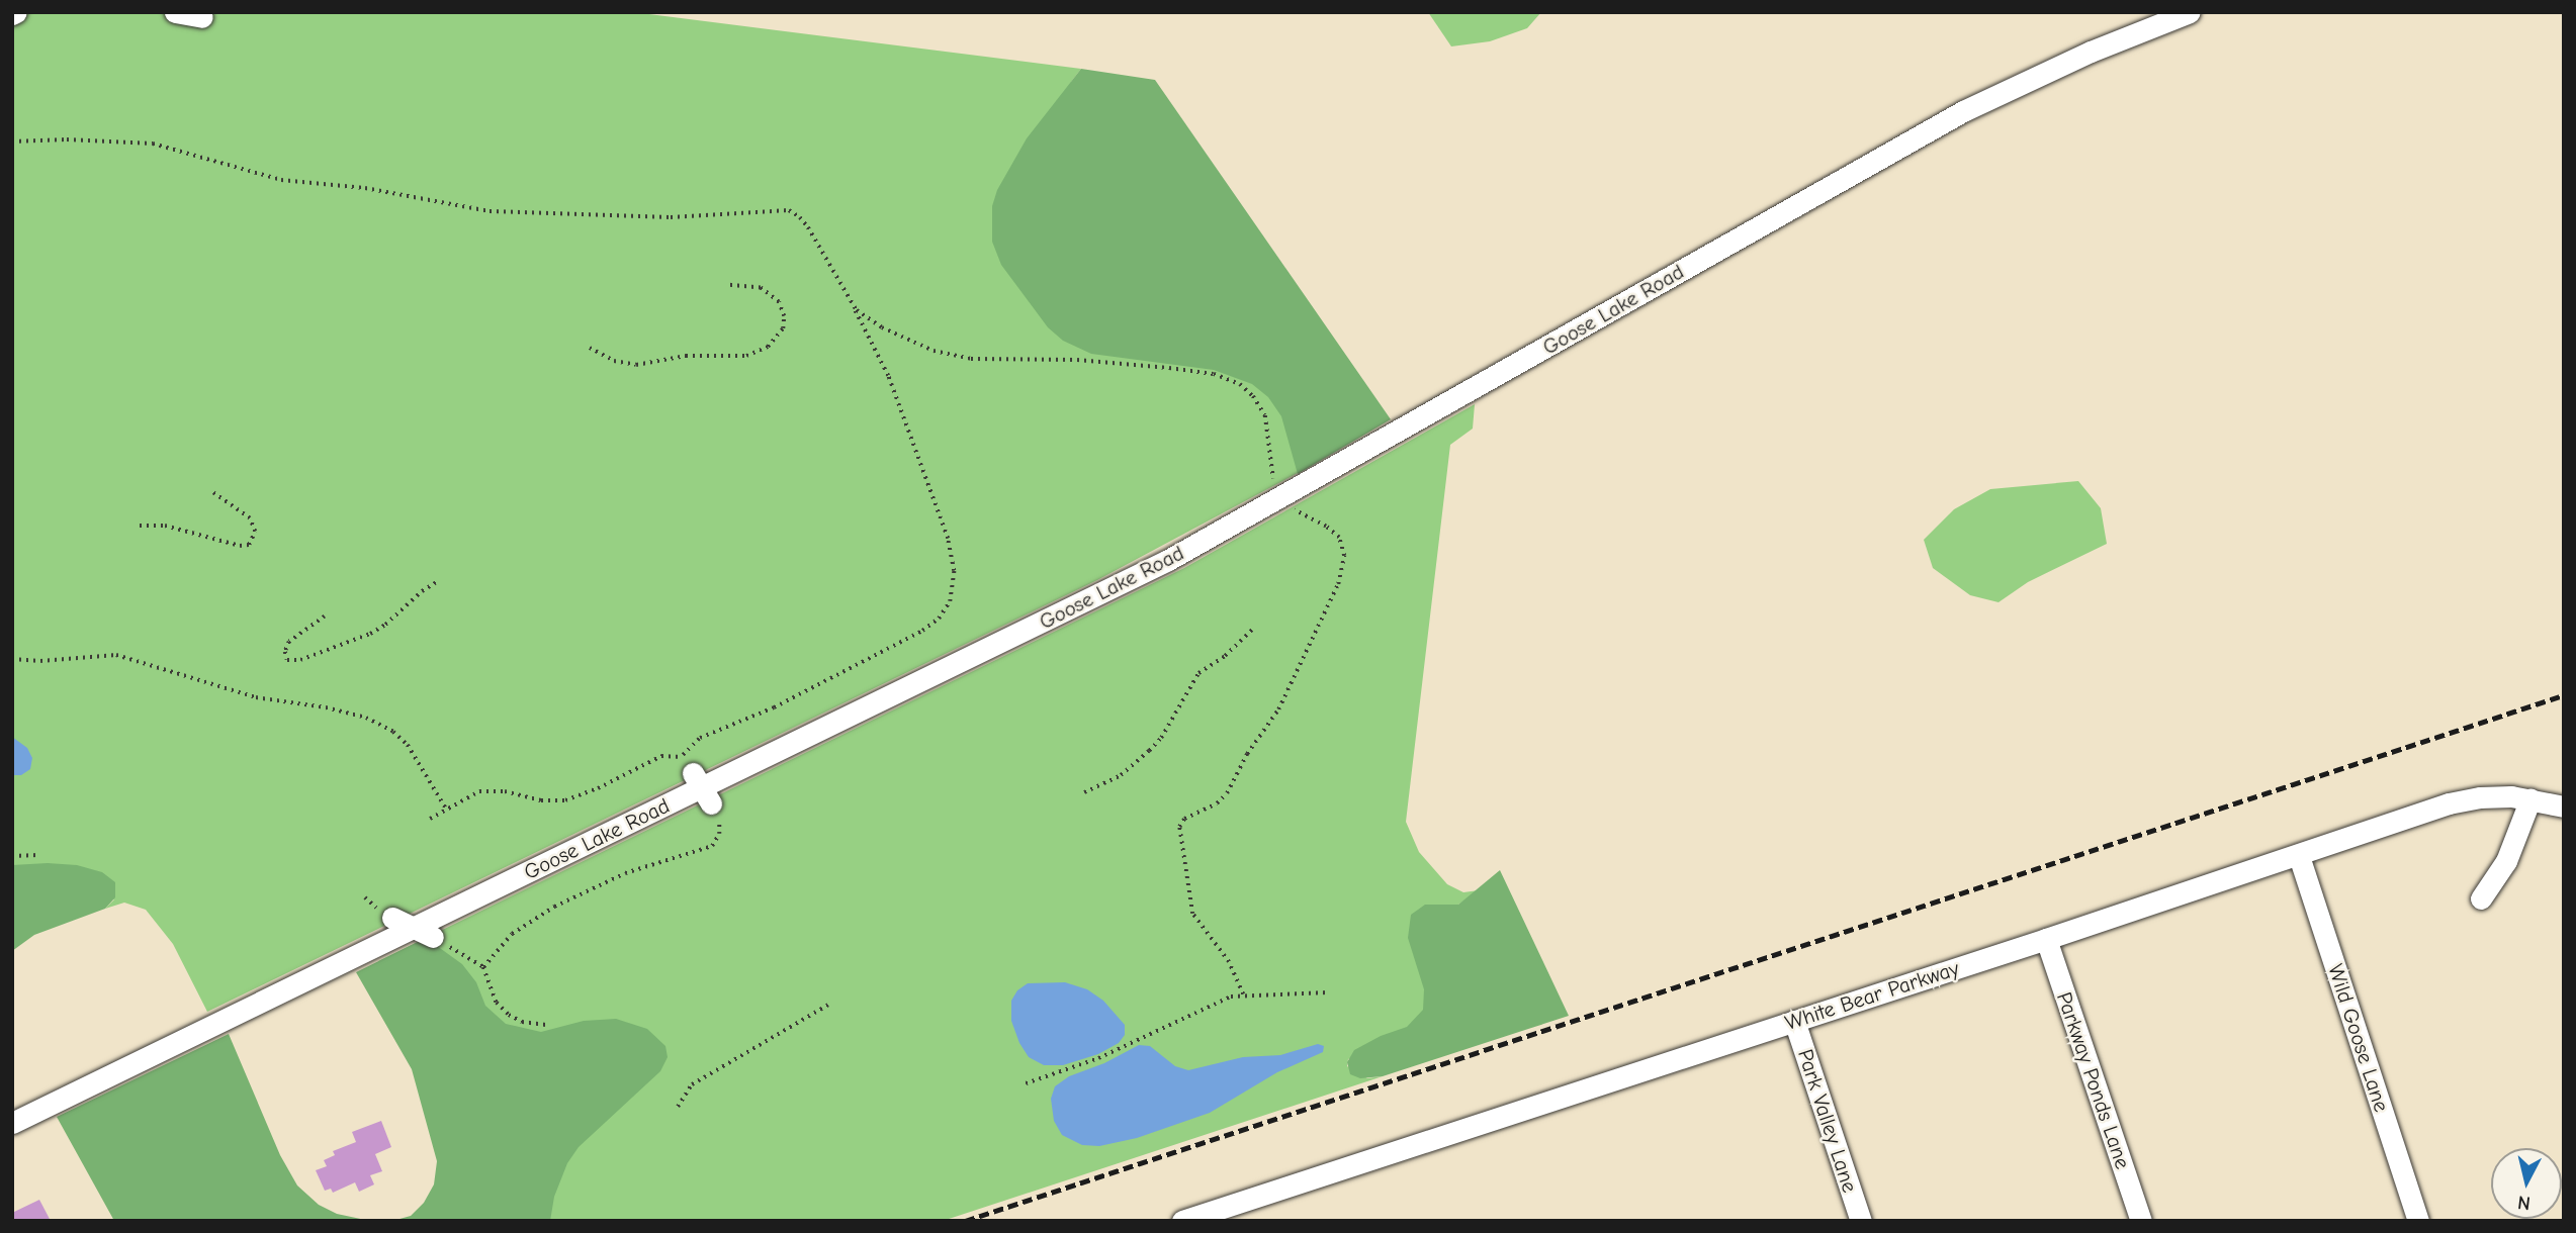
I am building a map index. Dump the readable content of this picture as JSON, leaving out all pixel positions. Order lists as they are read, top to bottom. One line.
{"streets":{"street":["Goose Lake Road","White Bear Parkway","Wild Goose Lane","Parkway Ponds Lane","Park Valley Lane"]},"crossings":[["White Bear Parkway","Wild Goose Lane"],["White Bear Parkway","Parkway Ponds Lane"],["White Bear Parkway","Park Valley Lane"]],"north":"bottom"}
